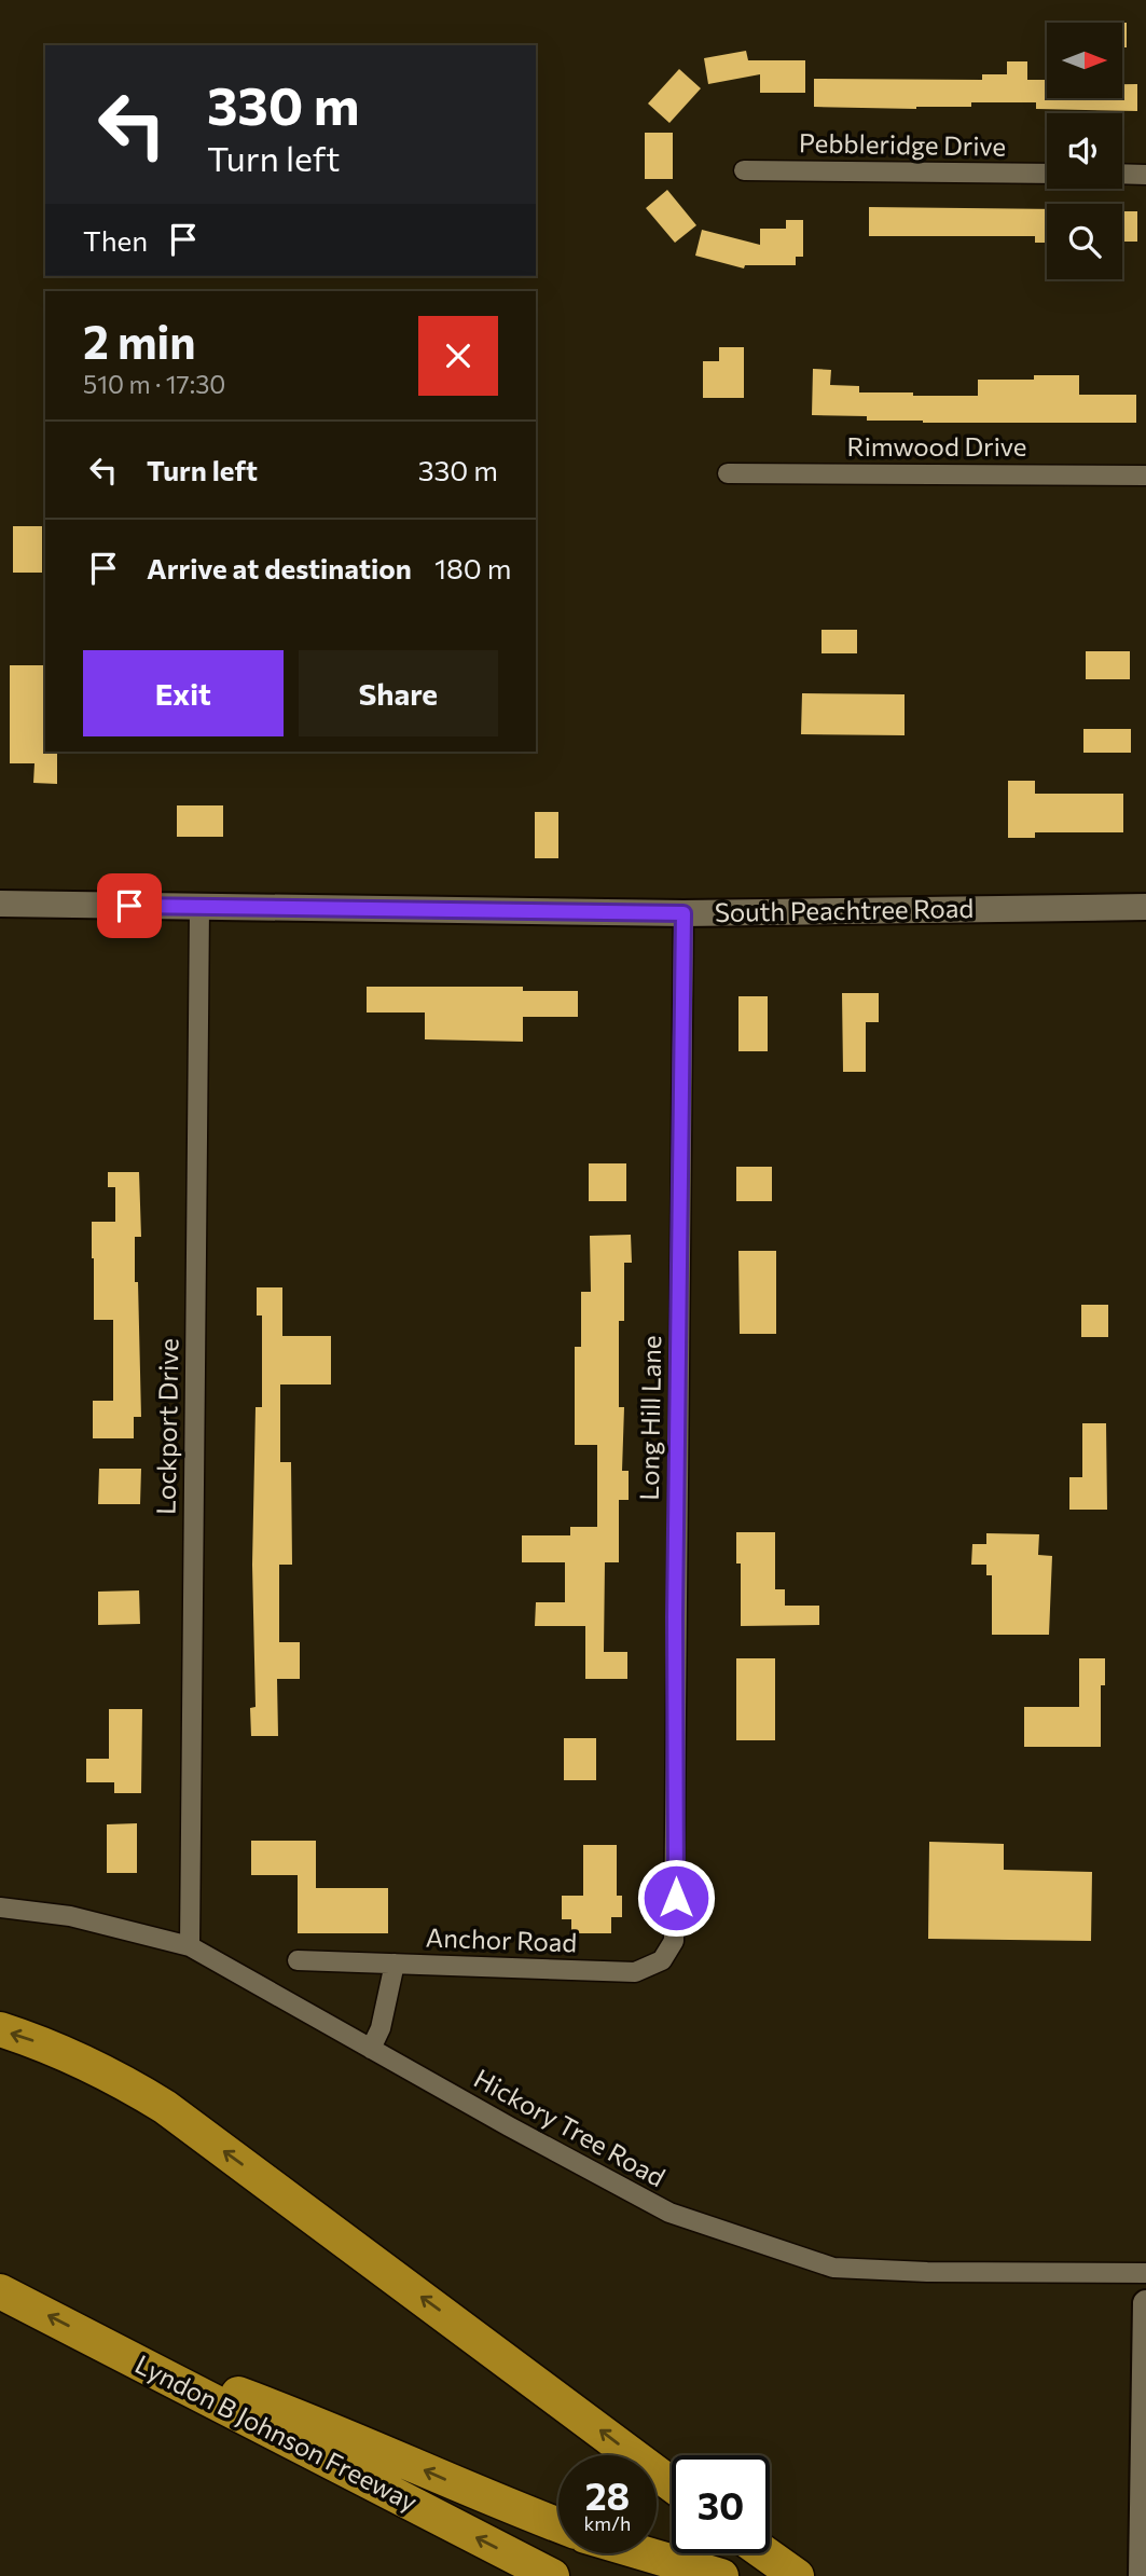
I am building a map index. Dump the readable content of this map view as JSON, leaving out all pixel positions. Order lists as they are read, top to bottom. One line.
{"streets":{"highway":["Lyndon B Johnson Freeway"],"main road":["South Peachtree Road"],"street":["Pebbleridge Drive","Rimwood Drive","Long Hill Lane","Lockport Drive","Anchor Road","Hickory Tree Road"]},"crossings":[["South Peachtree Road","Long Hill Lane"],["South Peachtree Road","Lockport Drive"],["Long Hill Lane","Anchor Road"],["Lockport Drive","Hickory Tree Road"]],"north":"right","page":{"turn":["330 m","Turn left"],"then":"Then","heading":["2 min","510 m · 17:30"],"list":[{"name":"Turn left","value":"330 m"},{"name":"Arrive at destination","value":"180 m"}],"buttons":["Exit","Share"],"speed":"28 km/h","limit":"30"}}
